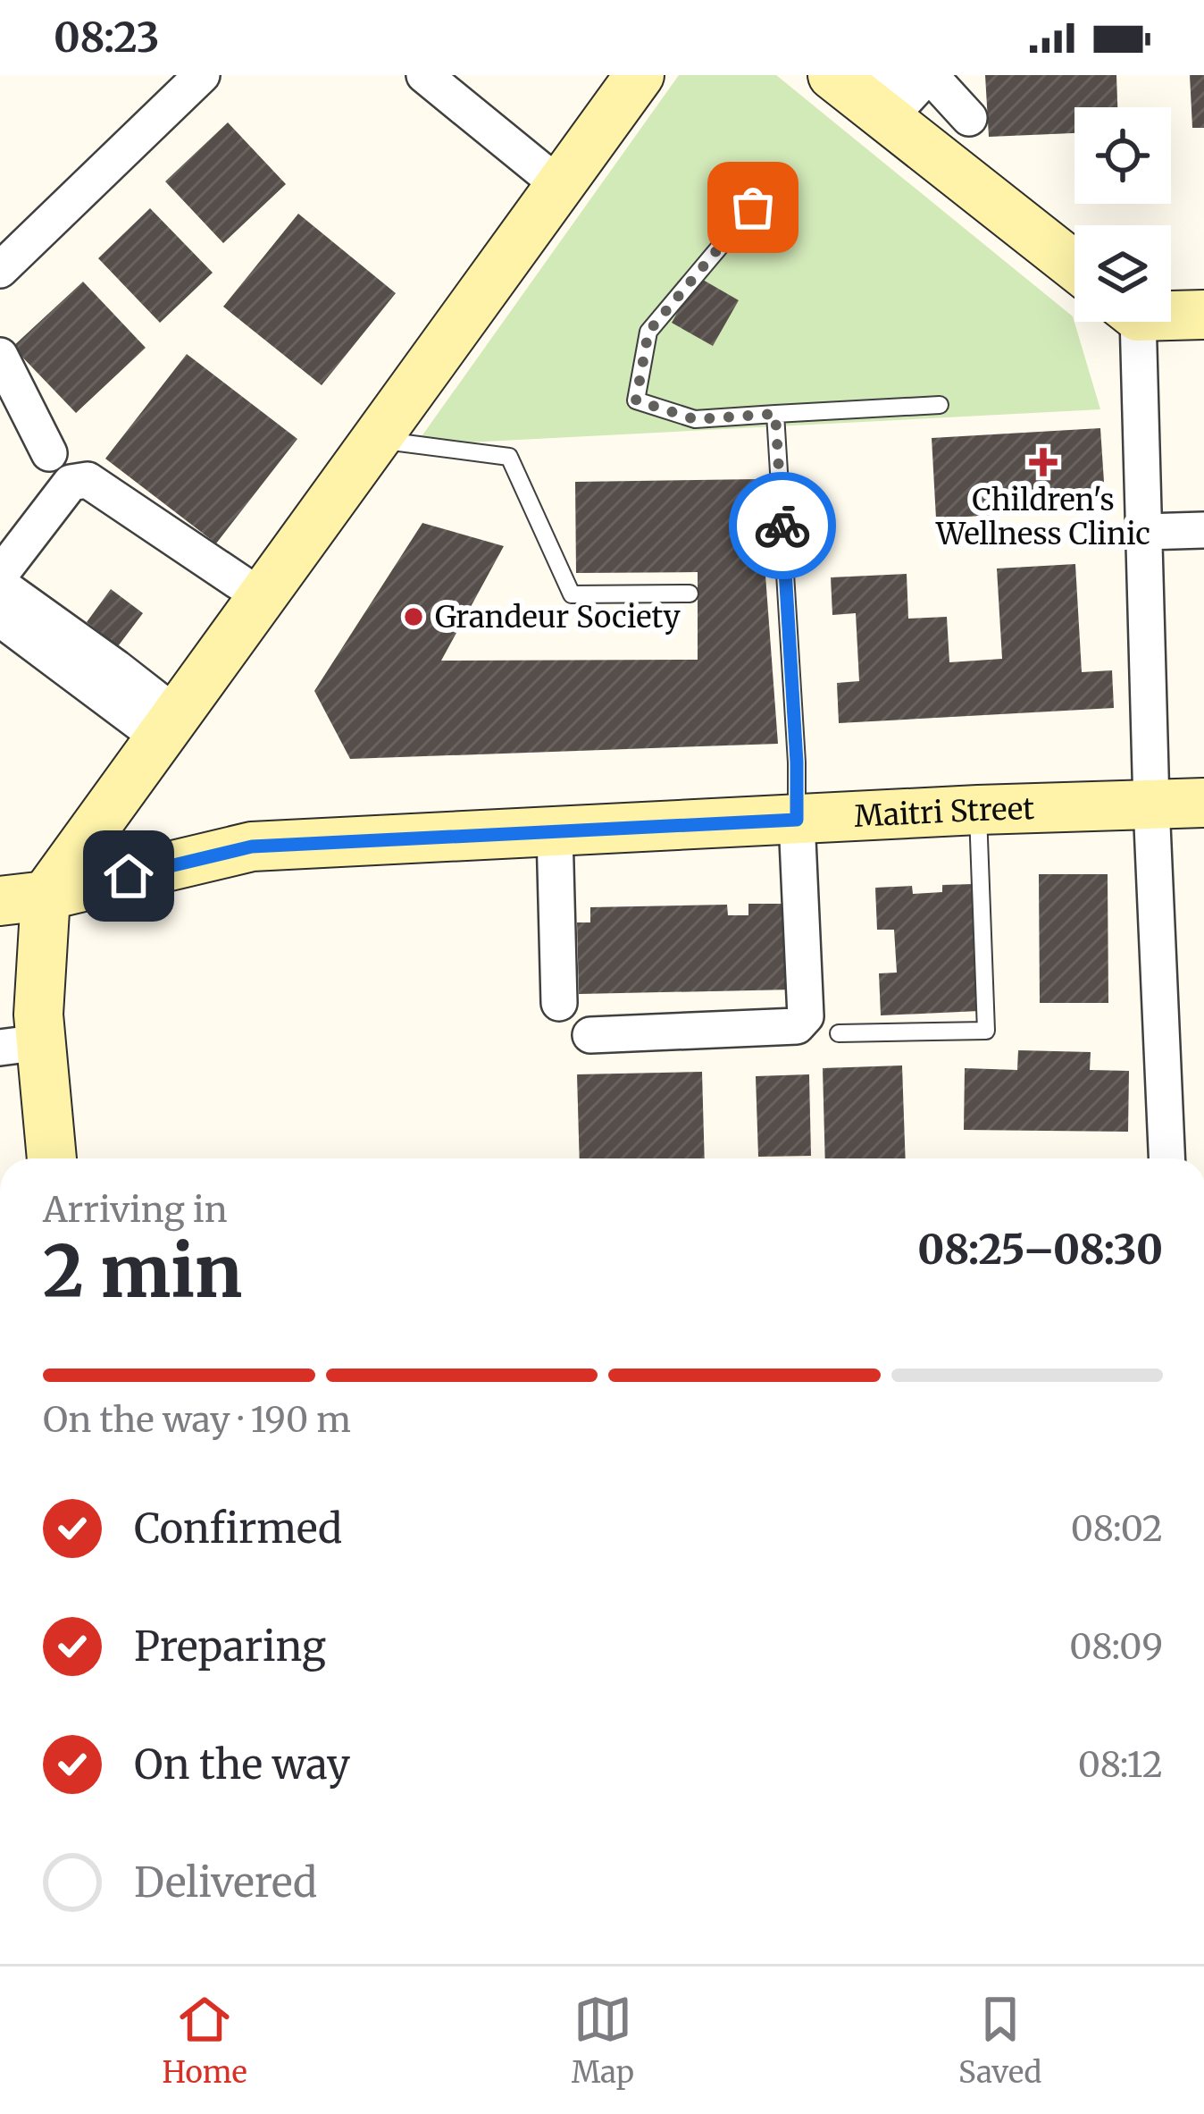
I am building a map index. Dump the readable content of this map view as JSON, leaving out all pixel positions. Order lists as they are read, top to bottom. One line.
{"streets":{"street":["Maitri Street"]},"places":{"health":["Children's Wellness Clinic"],"other":["Grandeur Society"]},"page":{"status":"08:23","heading":["2 min","Arriving in","08:25–08:30"],"bar":"On the way · 190 m","list":[["Confirmed","08:02"],["Preparing","08:09"],["On the way","08:12"],"Delivered"],"tabs":["Home","Map","Saved"]}}
